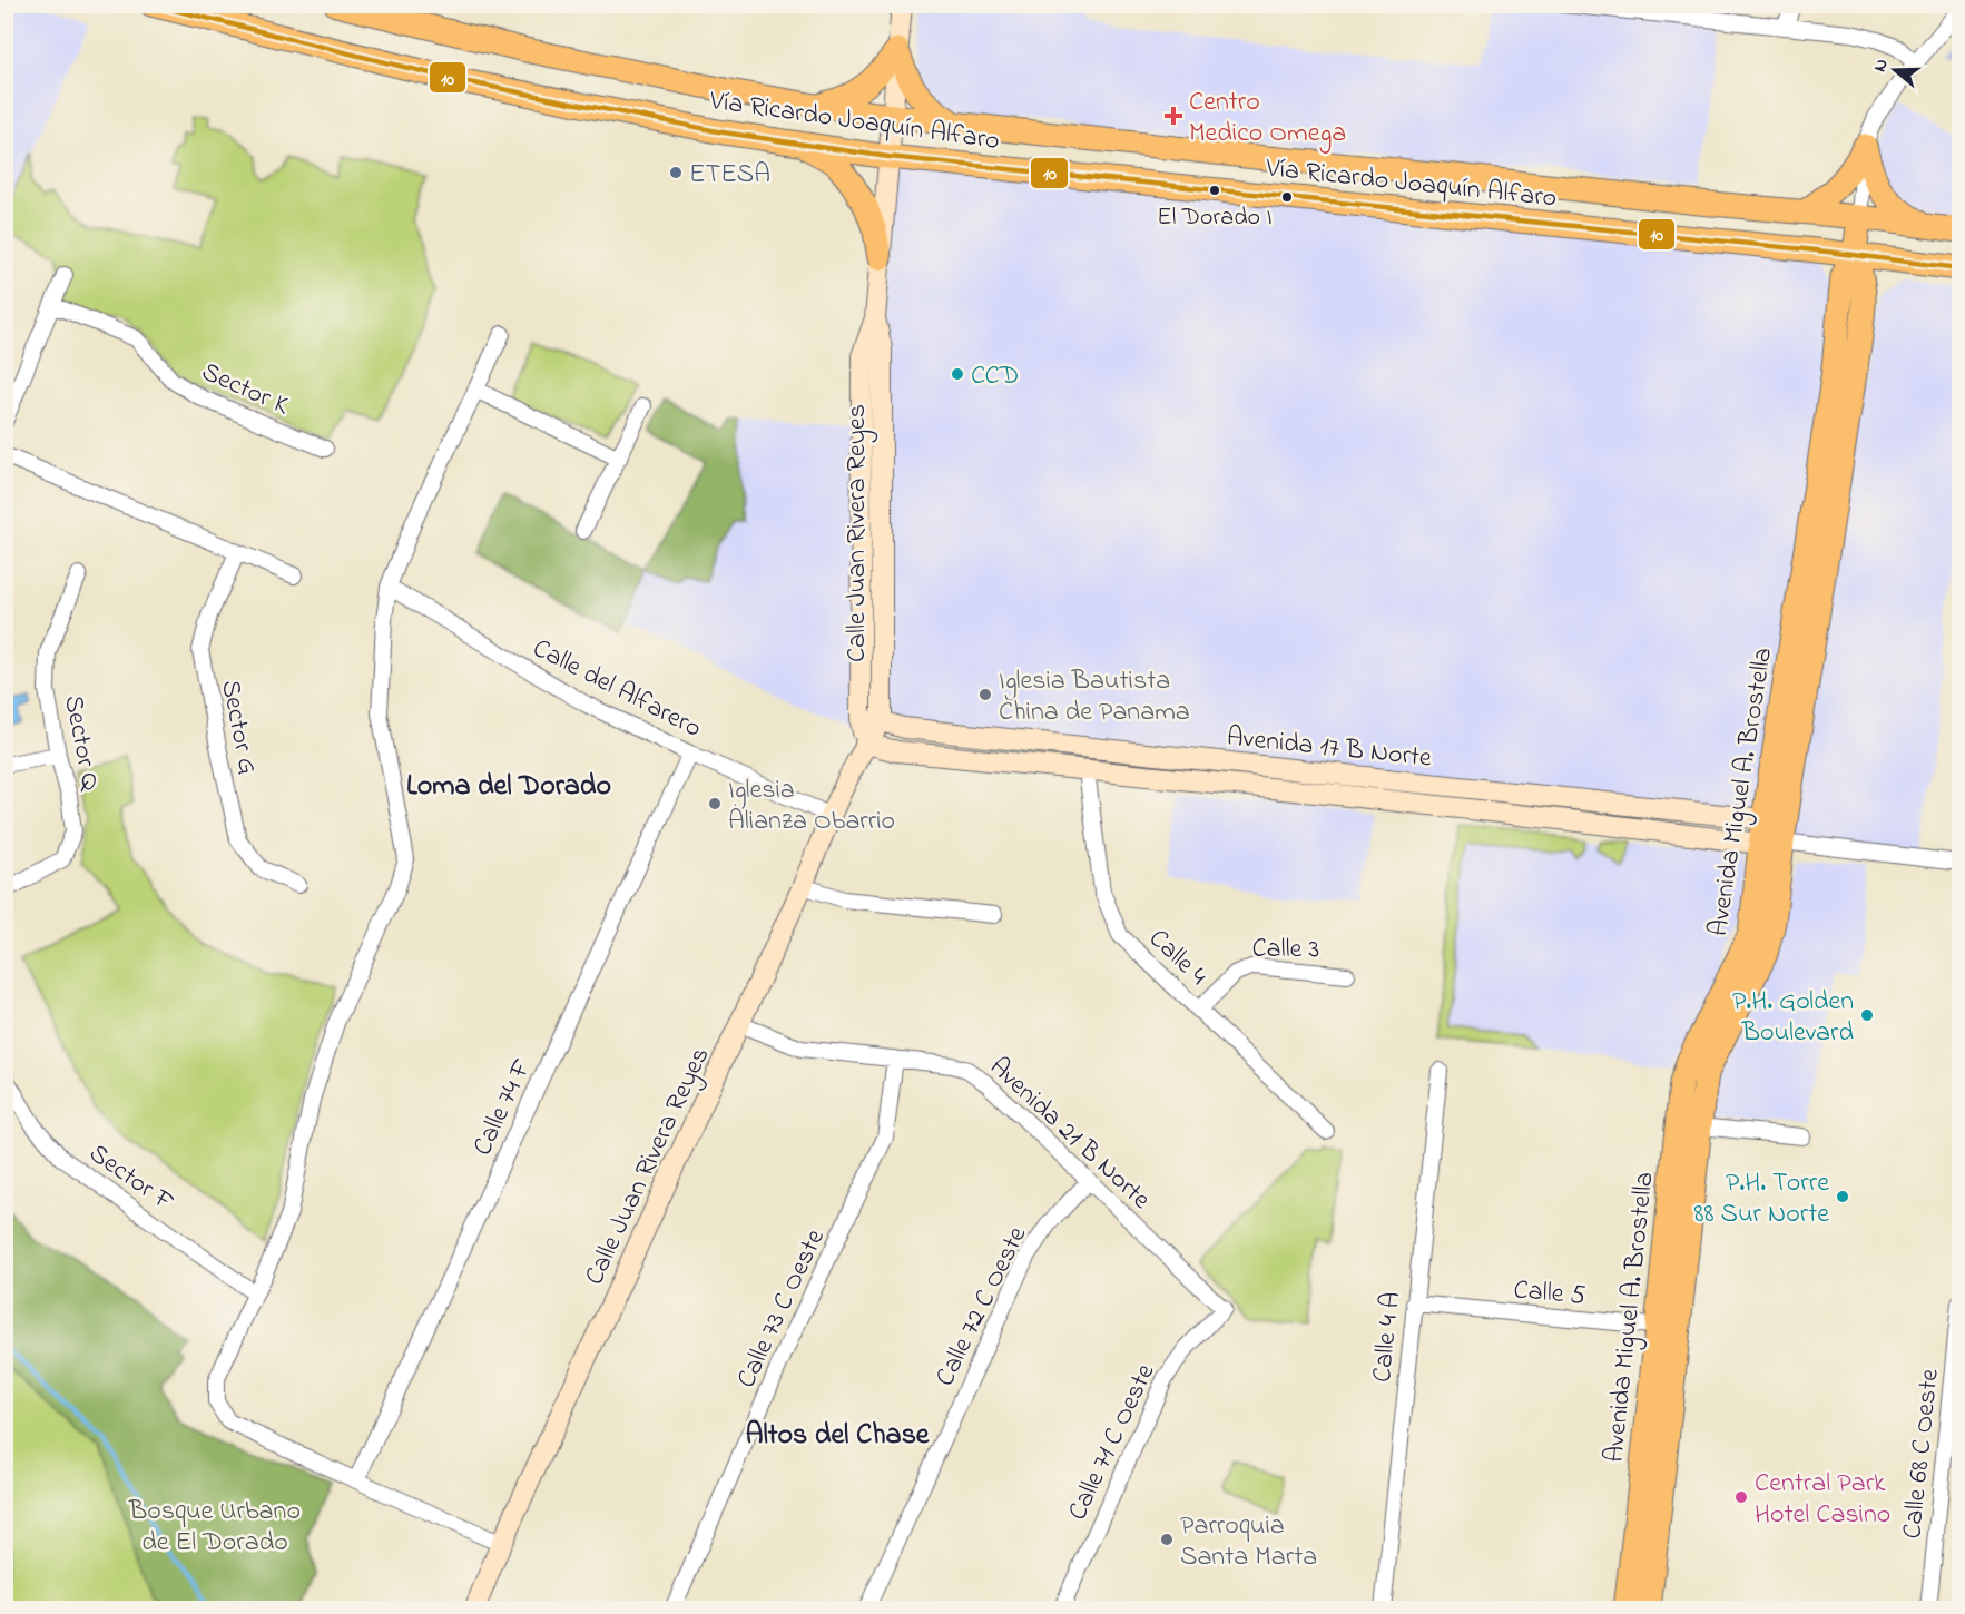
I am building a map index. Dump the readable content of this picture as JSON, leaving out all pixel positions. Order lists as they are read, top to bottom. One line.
{"streets":{"main road":["Vía Ricardo Joaquín Alfaro","Avenida Miguel A. Brostella"],"street":["Sector K","Calle Juan Rivera Reyes","Calle del Alfarero","Sector G","Sector Q","Avenida 17 B Norte","Calle 3","Calle 4","Calle 74 F","Avenida 21 B Norte","Sector F","Calle 5","Calle 72 C Oeste","Calle 73 C Oeste","Calle 4 A","Calle 71 C Oeste","Calle 68 C Oeste"]},"crossings":[["Vía Ricardo Joaquín Alfaro","Calle Juan Rivera Reyes"],["Vía Ricardo Joaquín Alfaro","Avenida Miguel A. Brostella"],["Calle Juan Rivera Reyes","Calle del Alfarero"],["Calle Juan Rivera Reyes","Avenida 17 B Norte"],["Calle Juan Rivera Reyes","Avenida 21 B Norte"],["Calle del Alfarero","Calle 74 F"],["Avenida 17 B Norte","Avenida Miguel A. Brostella"],["Avenida 17 B Norte","Calle 4"],["Avenida Miguel A. Brostella","Calle 5"],["Calle 3","Calle 4"],["Avenida 21 B Norte","Calle 72 C Oeste"],["Avenida 21 B Norte","Calle 73 C Oeste"],["Avenida 21 B Norte","Calle 71 C Oeste"],["Calle 5","Calle 4 A"]],"districts":["Loma del Dorado","Altos del Chase"],"parks":["Bosque Urbano de El Dorado"],"places":{"health":["Centro Medico Omega"],"other":["ETESA","El Dorado I","CCD","Iglesia Bautista China de Panama","Iglesia Alianza Obarrio","P.H. Golden Boulevard","P.H. Torre 88 Sur Norte","Central Park Hotel Casino","Parroquia Santa Marta"]},"lines":["transit line 10"],"north":"left"}
